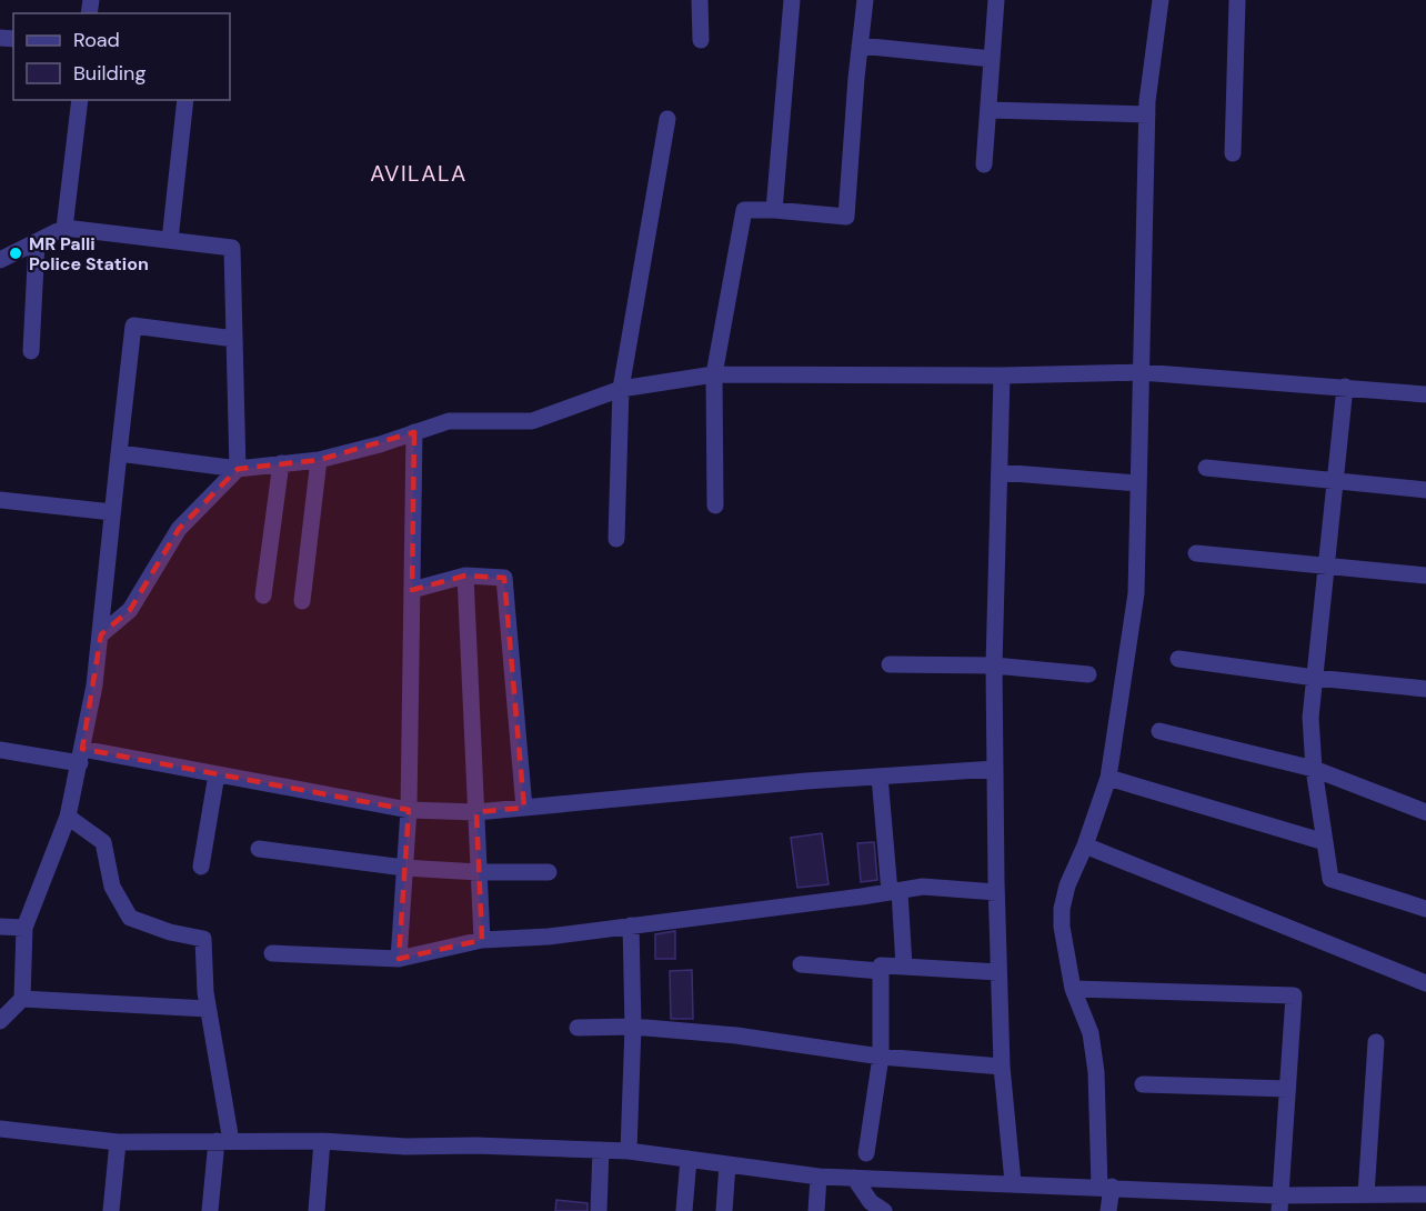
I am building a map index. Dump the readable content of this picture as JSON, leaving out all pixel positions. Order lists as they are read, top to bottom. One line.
{"districts":["AVILALA"],"places":["MR Palli Police Station"],"legend":["Road","Building"]}
